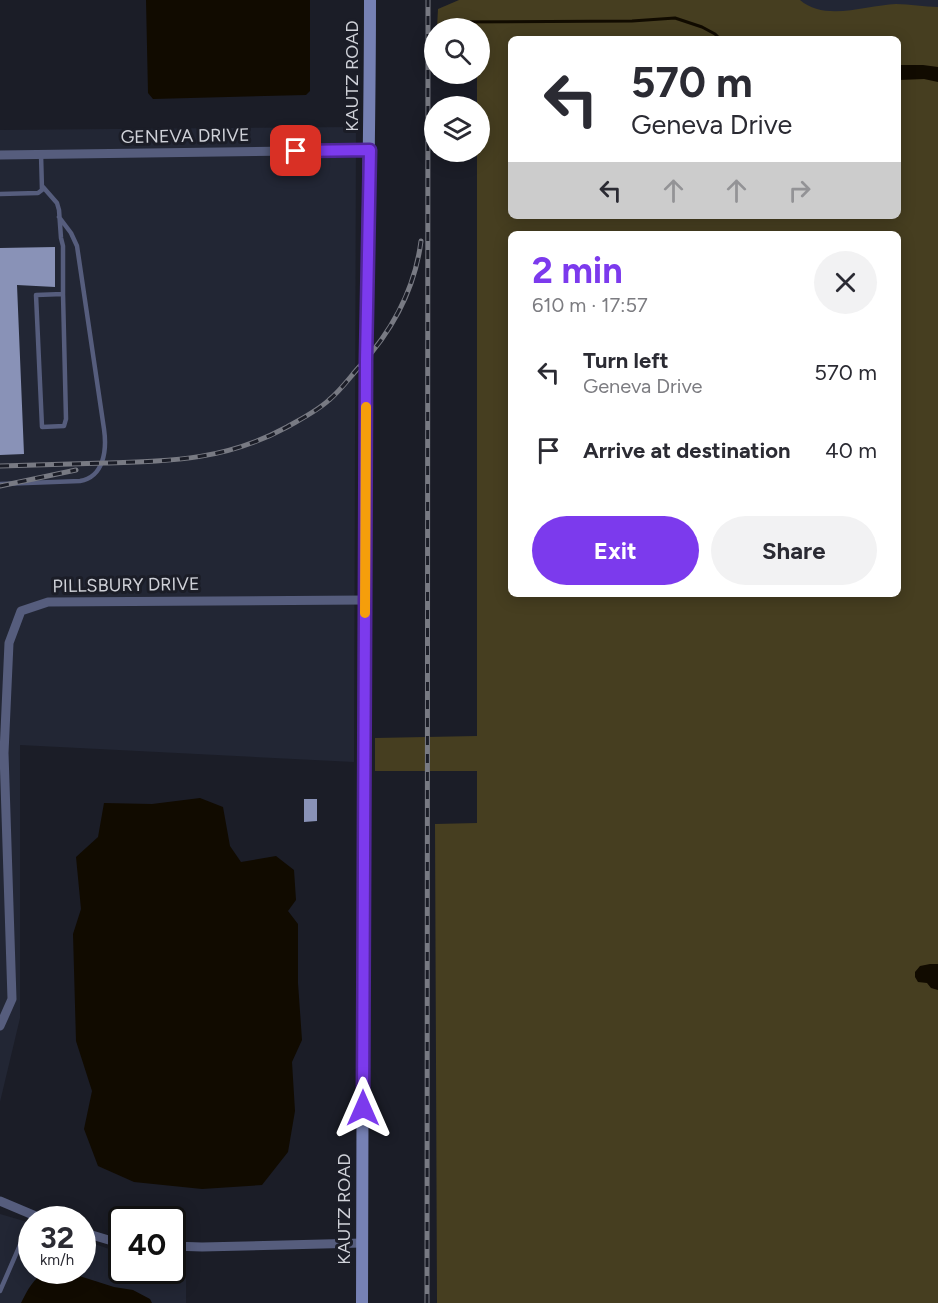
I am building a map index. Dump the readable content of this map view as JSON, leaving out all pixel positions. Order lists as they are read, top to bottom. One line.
{"streets":{"street":["KAUTZ ROAD","GENEVA DRIVE","PILLSBURY DRIVE"]},"crossings":[["KAUTZ ROAD","GENEVA DRIVE"],["KAUTZ ROAD","PILLSBURY DRIVE"]],"page":{"turn":["570 m","Geneva Drive"],"heading":["2 min","610 m · 17:57"],"list":[{"name":"Turn left","note":"Geneva Drive","value":"570 m"},{"name":"Arrive at destination","value":"40 m"}],"buttons":["Exit","Share"],"speed":"32 km/h","limit":"40"}}
